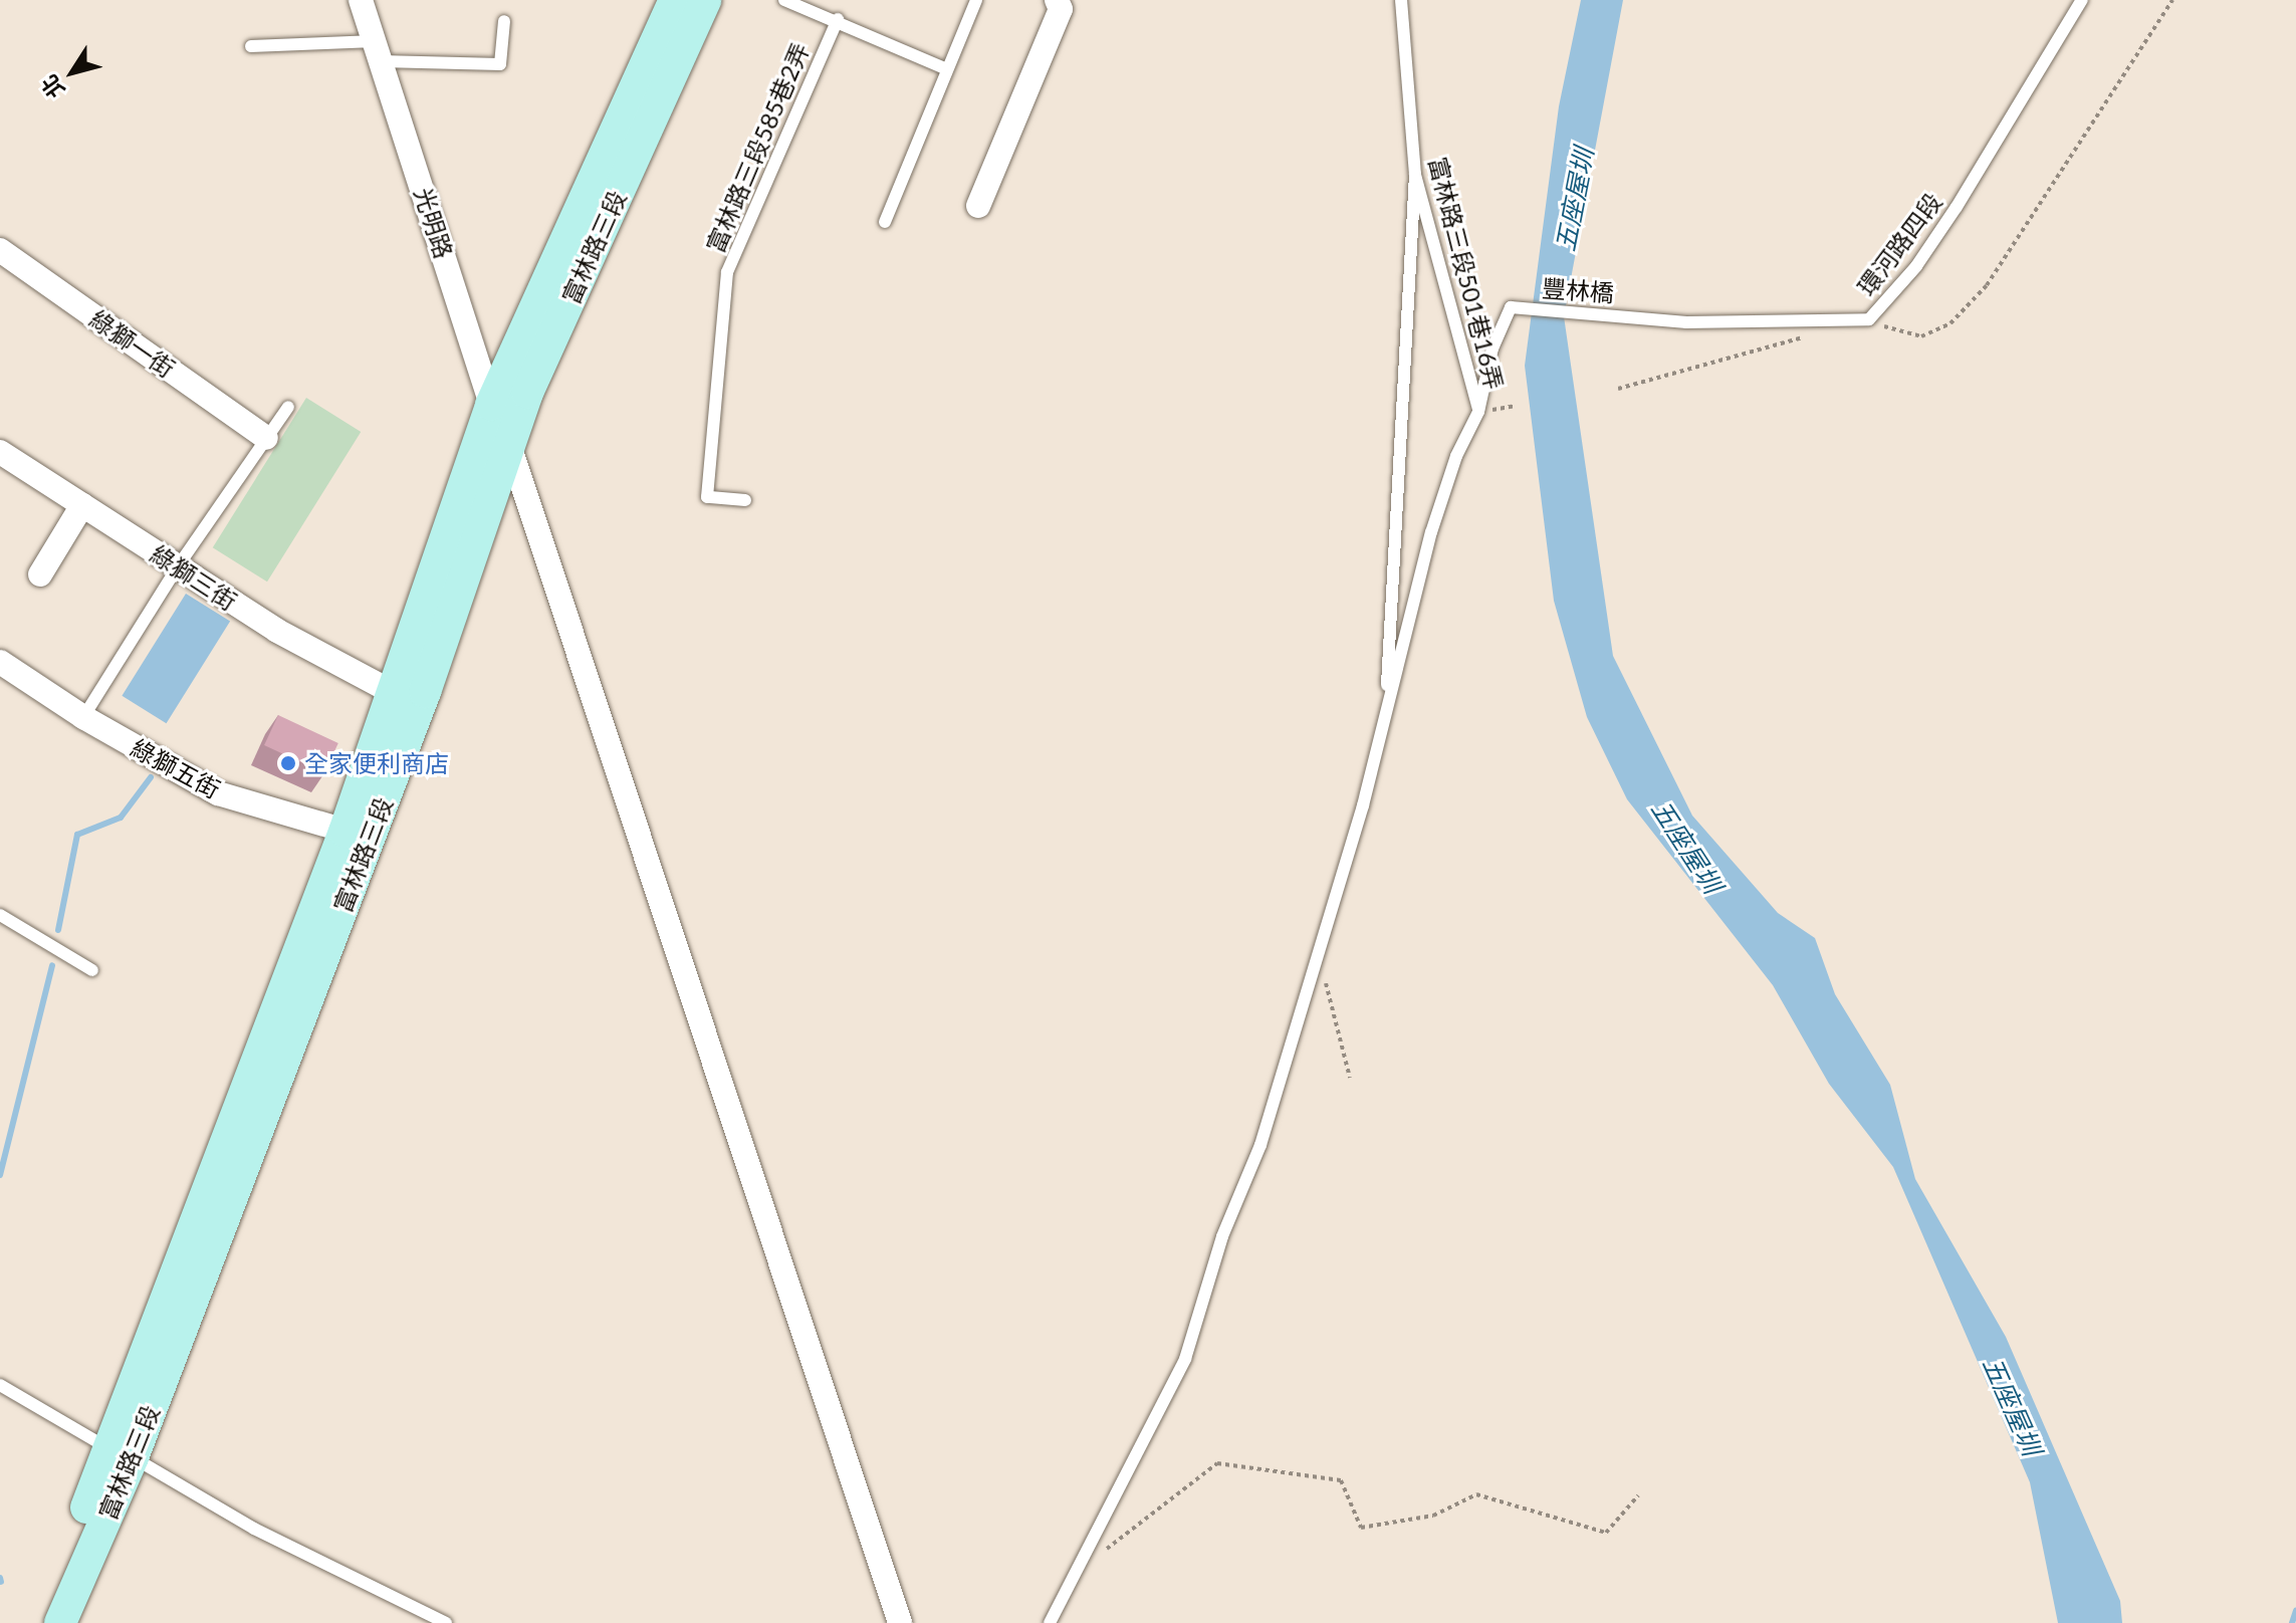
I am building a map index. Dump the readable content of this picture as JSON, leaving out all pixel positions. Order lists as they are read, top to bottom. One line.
{"streets":{"main road":["富林路三段"],"street":["光明路","綠獅一街","綠獅三街","綠獅五街"],"lane":["富林路三段585巷2弄","環河路四段","富林路三段501巷16弄","豐林橋"]},"crossings":[["光明路","富林路三段"],["環河路四段","豐林橋"],["富林路三段","綠獅三街"],["富林路三段","綠獅五街"],["富林路三段501巷16弄","豐林橋"]],"water":["五座屋圳"],"places":["全家便利商店"],"north":"bottom left"}
